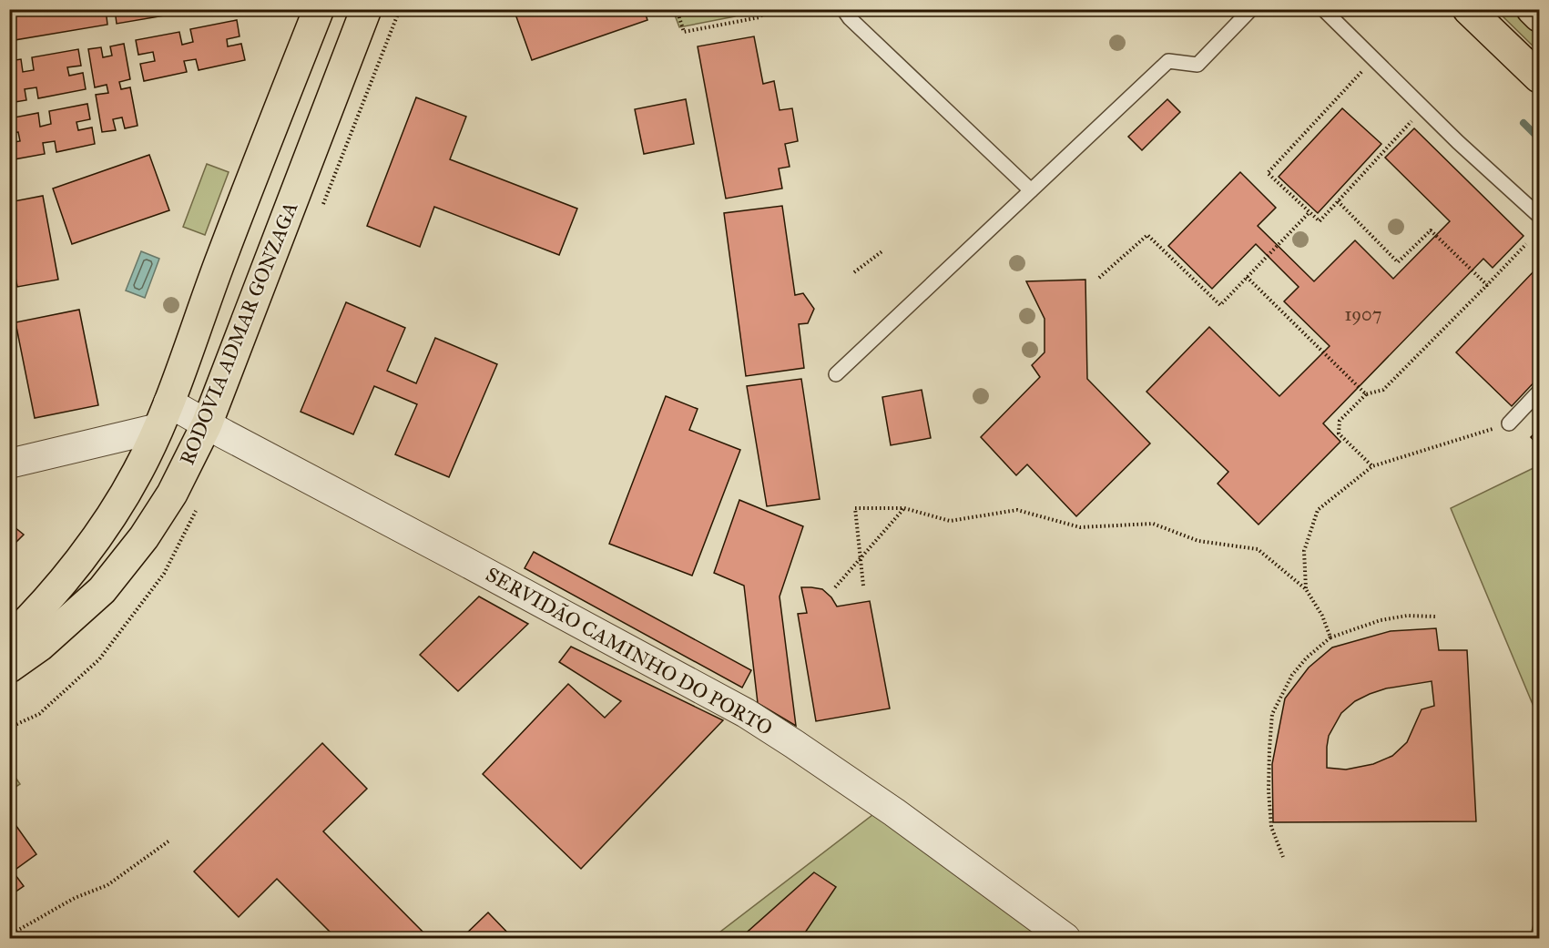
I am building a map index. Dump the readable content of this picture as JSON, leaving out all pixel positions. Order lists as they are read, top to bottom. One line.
{"streets":{"main road":["RODOVIA ADMAR GONZAGA"],"street":["SERVIDÃO CAMINHO DO PORTO"]},"crossings":[["RODOVIA ADMAR GONZAGA","SERVIDÃO CAMINHO DO PORTO"]],"house_numbers":["1907"]}
